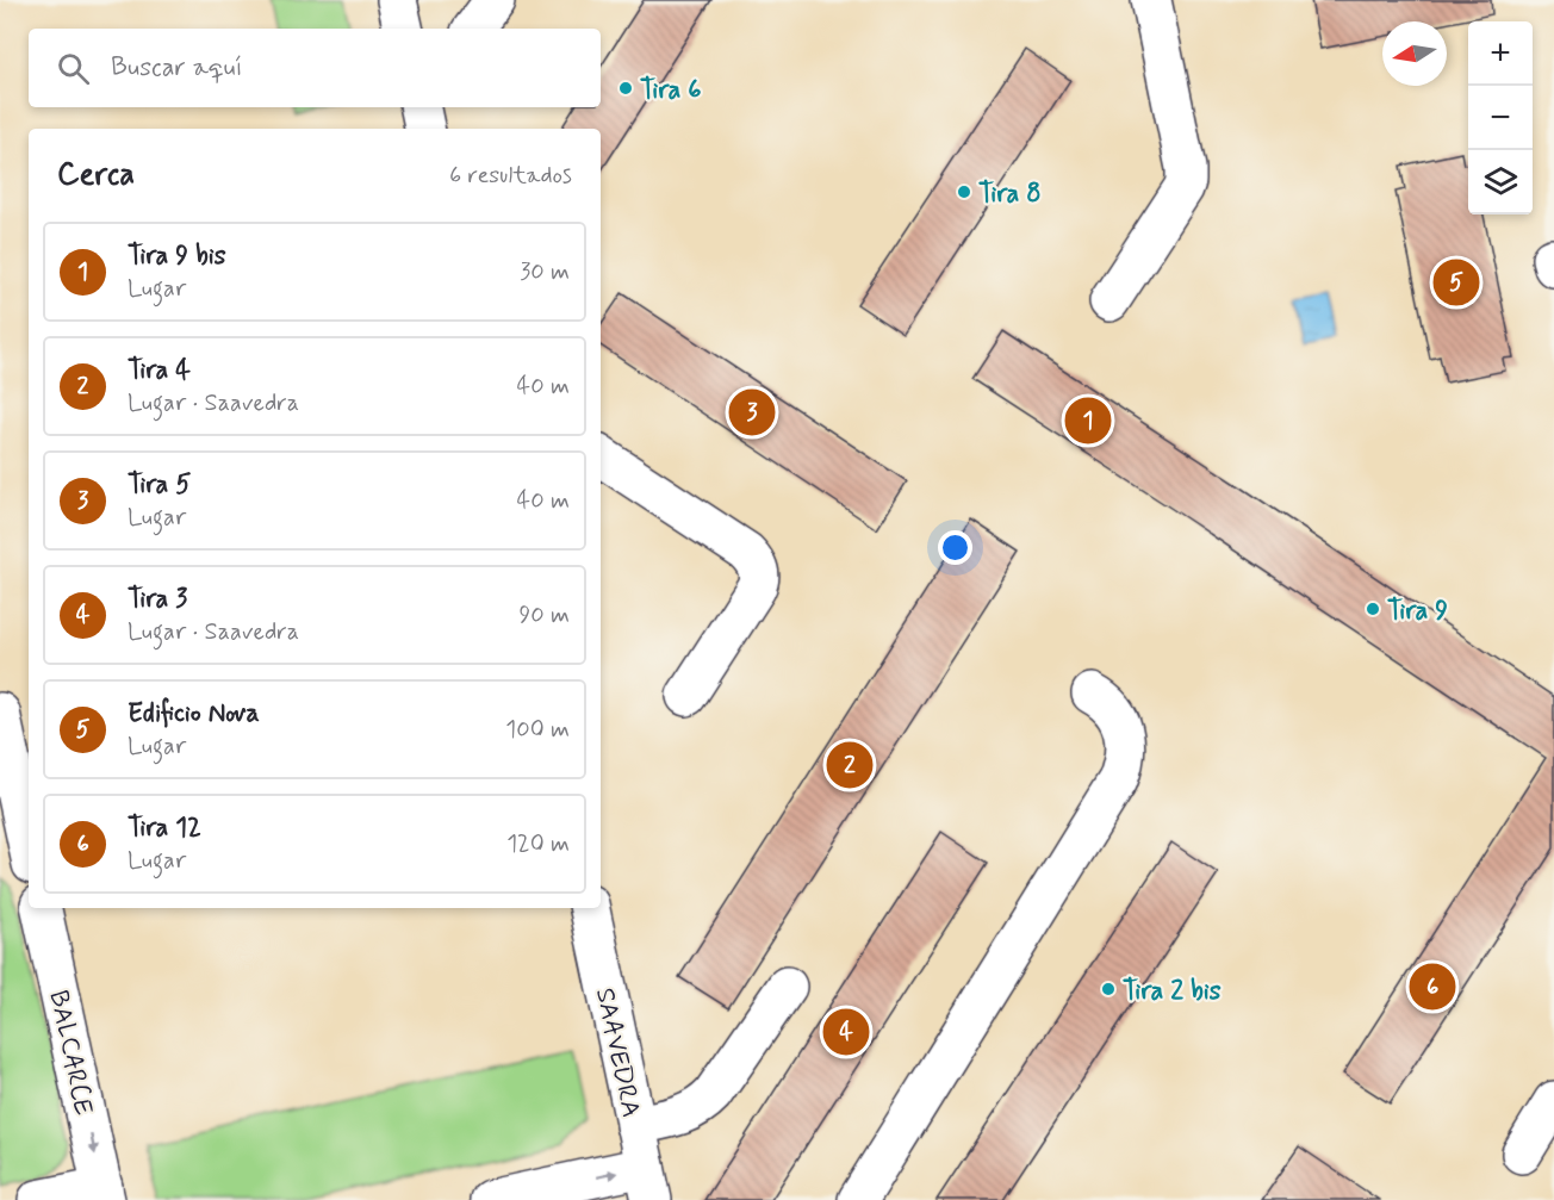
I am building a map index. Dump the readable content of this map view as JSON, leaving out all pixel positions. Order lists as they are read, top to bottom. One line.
{"streets":{"street":["BALCARCE","SAAVEDRA"]},"one_way":["BALCARCE"],"places":["Tira 6","Tira 8","Tira 9","Tira 2 bis"],"north":"left","page":{"map_buttons":["+","−"],"search":"Buscar aquí","heading":["Cerca","6 resultados"],"list":[{"mark":"1","name":"Tira 9 bis","note":"Lugar","value":"30 m"},{"mark":"2","name":"Tira 4","note":"Lugar · Saavedra","value":"40 m"},{"mark":"3","name":"Tira 5","note":"Lugar","value":"40 m"},{"mark":"4","name":"Tira 3","note":"Lugar · Saavedra","value":"90 m"},{"mark":"5","name":"Edificio Nova","note":"Lugar","value":"100 m"},{"mark":"6","name":"Tira 12","note":"Lugar","value":"120 m"}],"pins":["5","3","1","2","6","4"]}}
